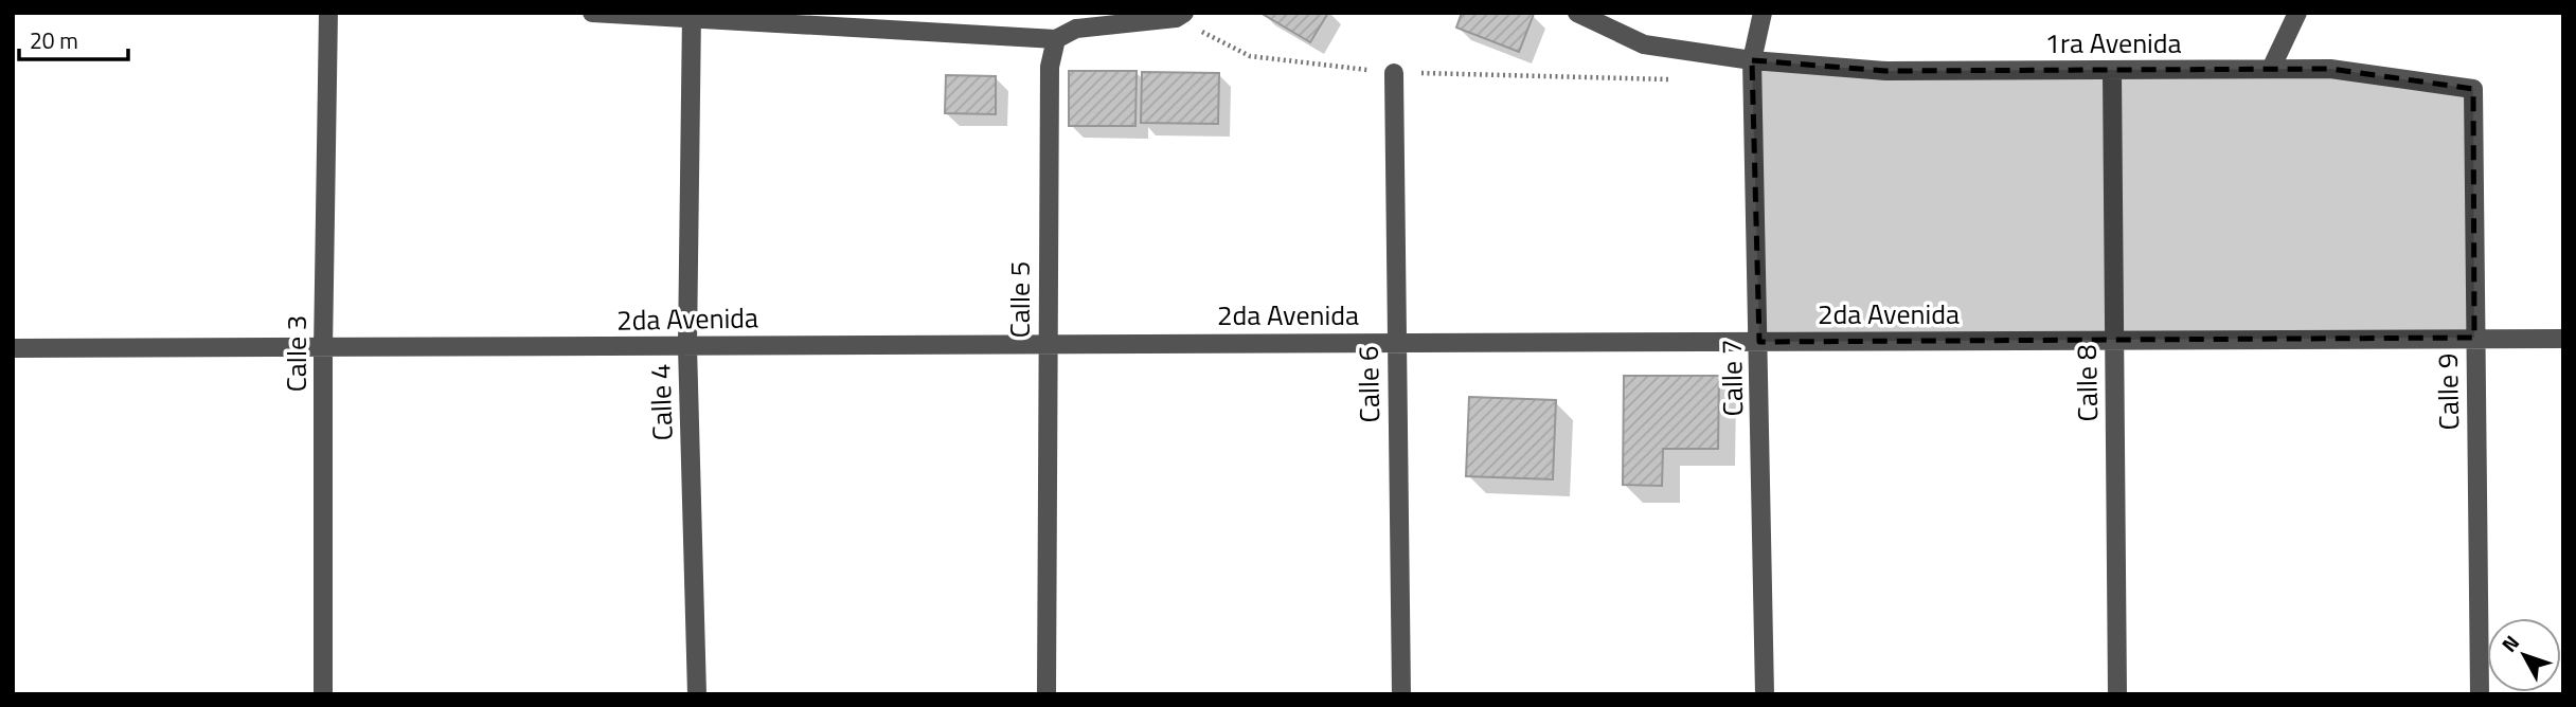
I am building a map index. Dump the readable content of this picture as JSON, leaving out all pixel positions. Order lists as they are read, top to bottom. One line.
{"streets":{"street":["1ra Avenida","Calle 5","2da Avenida","Calle 3","Calle 7","Calle 8","Calle 6","Calle 9","Calle 4"]},"crossings":[["1ra Avenida","Calle 7"],["1ra Avenida","Calle 8"],["1ra Avenida","Calle 9"],["Calle 5","2da Avenida"],["2da Avenida","Calle 3"],["2da Avenida","Calle 7"],["2da Avenida","Calle 8"],["2da Avenida","Calle 6"],["2da Avenida","Calle 9"],["2da Avenida","Calle 4"]],"scale_bar":"20 m","north":"top left"}
